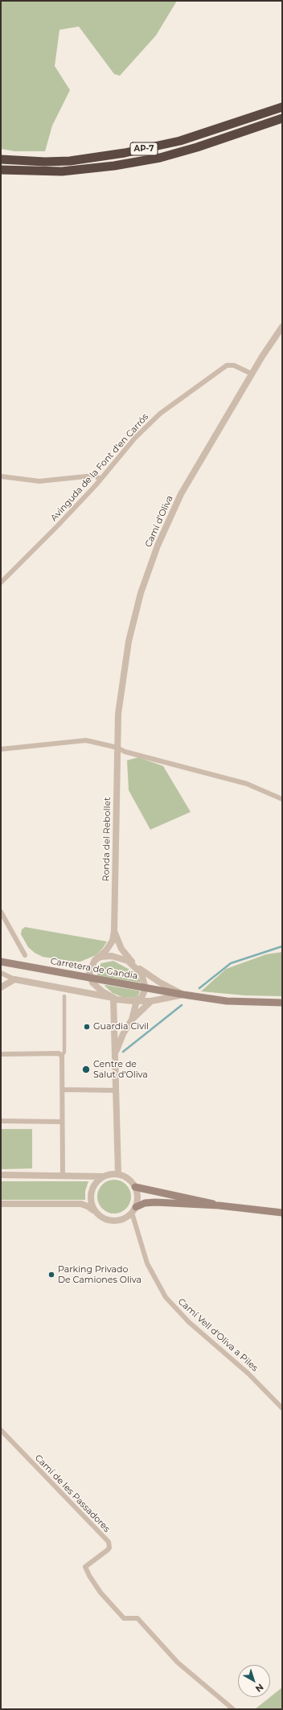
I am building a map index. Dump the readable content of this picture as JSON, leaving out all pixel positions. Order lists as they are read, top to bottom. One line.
{"streets":{"highway":["AP-7"],"main road":["Carretera de Gandia"],"street":["Avinguda de la Font d'en Carrós","Camí d’Oliva","Ronda del Rebollet","Camí Vell d'Oliva a Piles","Camí de les Passadores"]},"crossings":[["Avinguda de la Font d'en Carrós","Camí d’Oliva"],["Camí d’Oliva","Ronda del Rebollet"],["Ronda del Rebollet","Carretera de Gandia"]],"places":["Guardia Civil","Centre de Salut d'Oliva","Parking Privado De Camiones Oliva"],"north":"bottom right"}
